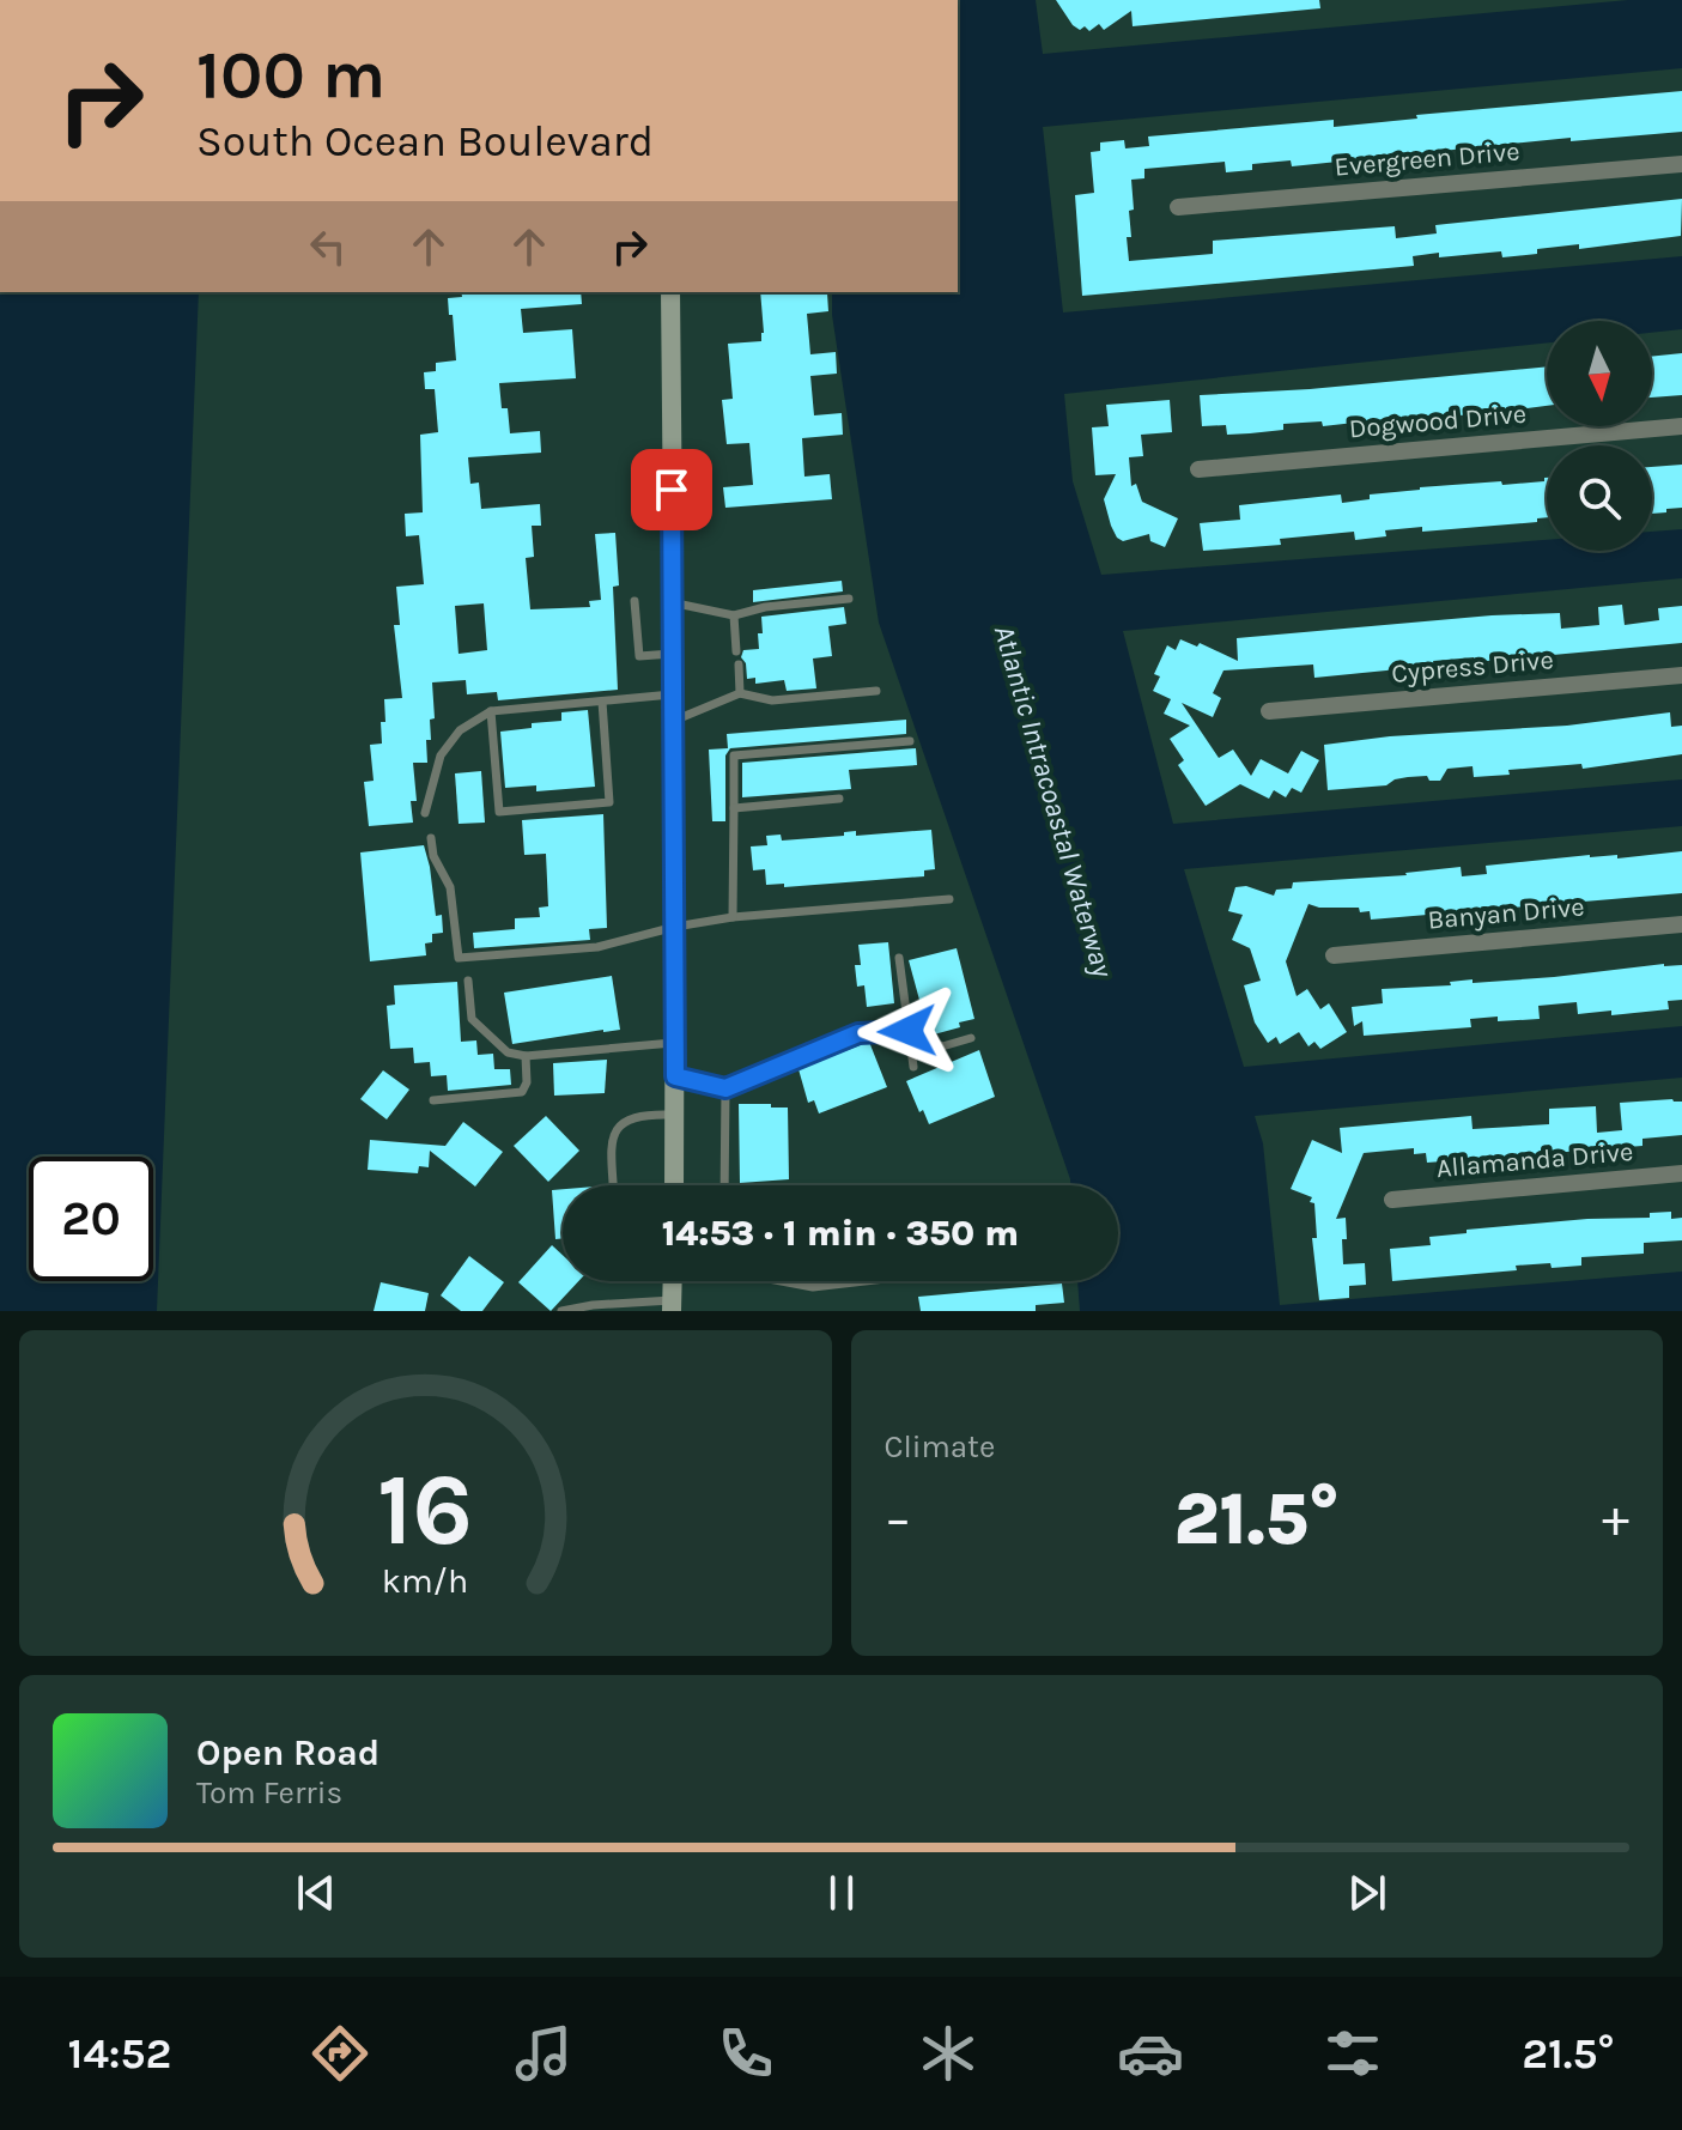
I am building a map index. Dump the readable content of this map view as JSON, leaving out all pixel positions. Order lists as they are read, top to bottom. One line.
{"streets":{"street":["Evergreen Drive","Dogwood Drive","Cypress Drive","Banyan Drive","Allamanda Drive"]},"water":["Atlantic Intracoastal Waterway"],"north":"bottom","page":{"turn":["100 m","South Ocean Boulevard"],"limit":"20","trip":"14:53 · 1 min · 350 m","tile":"Climate","heat":["−","21.5°","+"],"song":["Open Road","Tom Ferris"],"tabs":["14:52","21.5°"],"gauge":["16","km/h"]}}
